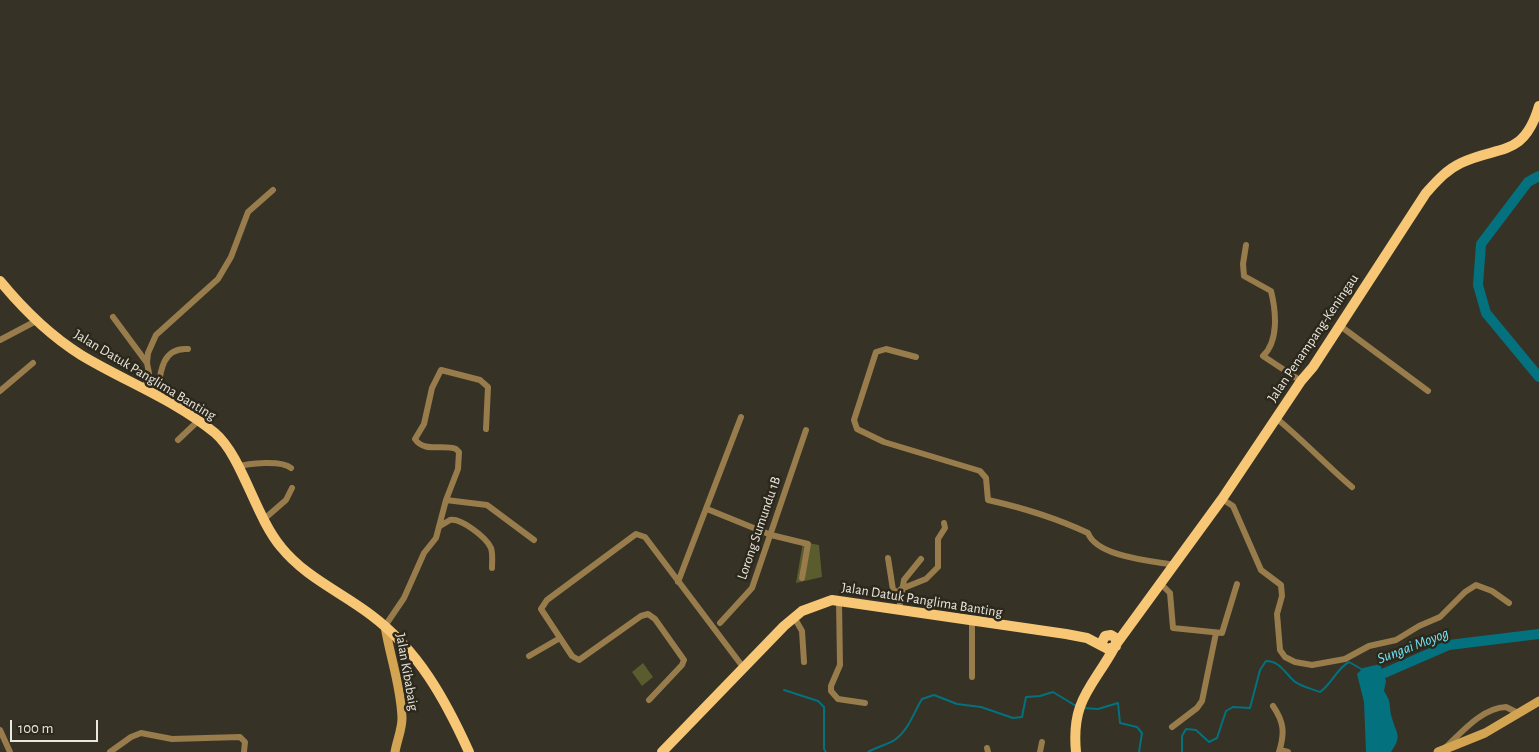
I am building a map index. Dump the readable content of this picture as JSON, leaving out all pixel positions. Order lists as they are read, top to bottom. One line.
{"streets":{"main road":["Jalan Penampang-Keningau","Jalan Datuk Panglima Banting"],"street":["Lorong Sumundu 1B","Jalan Kibabaig"]},"crossings":[["Jalan Penampang-Keningau","Jalan Datuk Panglima Banting"],["Jalan Datuk Panglima Banting","Jalan Kibabaig"]],"water":["Sungai Moyog"],"scale_bar":"100 m"}
